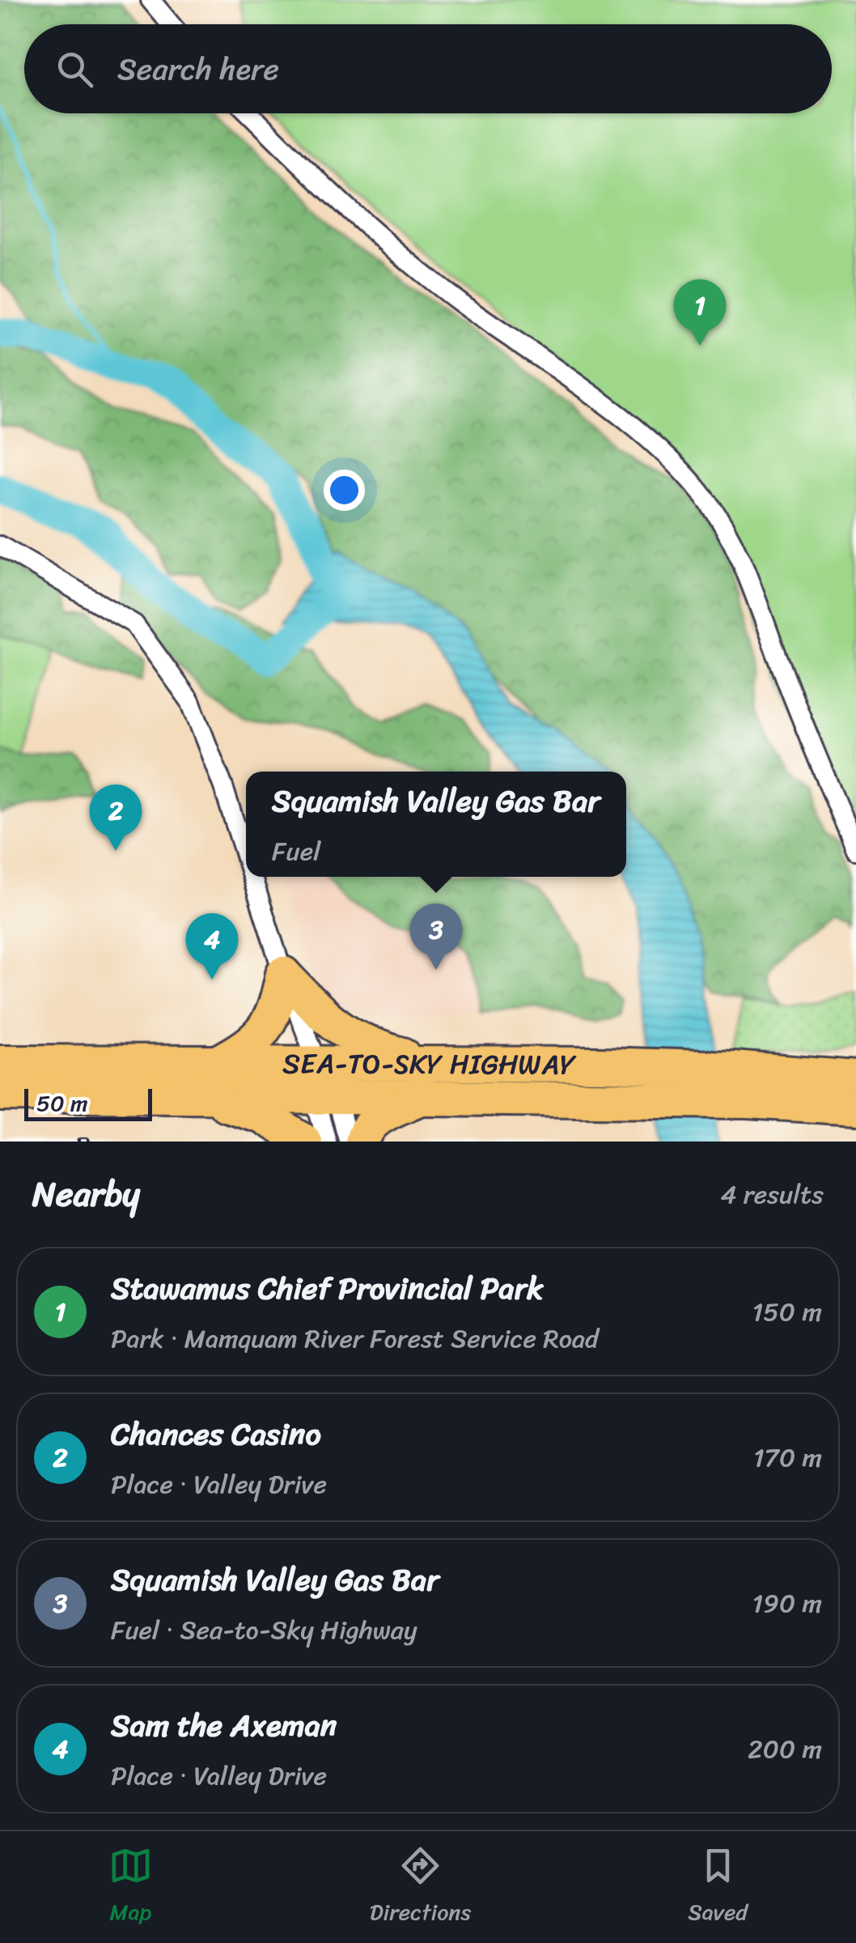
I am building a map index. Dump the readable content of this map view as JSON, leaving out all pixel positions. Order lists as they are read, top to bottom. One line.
{"streets":{"highway":["SEA-TO-SKY HIGHWAY"]},"scale_bar":"50 m","page":{"search":"Search here","pins":["1","2","3","4"],"popup":["Squamish Valley Gas Bar","Fuel"],"scale":"50 m","heading":["Nearby","4 results"],"list":[{"mark":"1","name":"Stawamus Chief Provincial Park","note":"Park · Mamquam River Forest Service Road","value":"150 m"},{"mark":"2","name":"Chances Casino","note":"Place · Valley Drive","value":"170 m"},{"mark":"3","name":"Squamish Valley Gas Bar","note":"Fuel · Sea-to-Sky Highway","value":"190 m"},{"mark":"4","name":"Sam the Axeman","note":"Place · Valley Drive","value":"200 m"}],"nav":["Map","Directions","Saved"]}}
